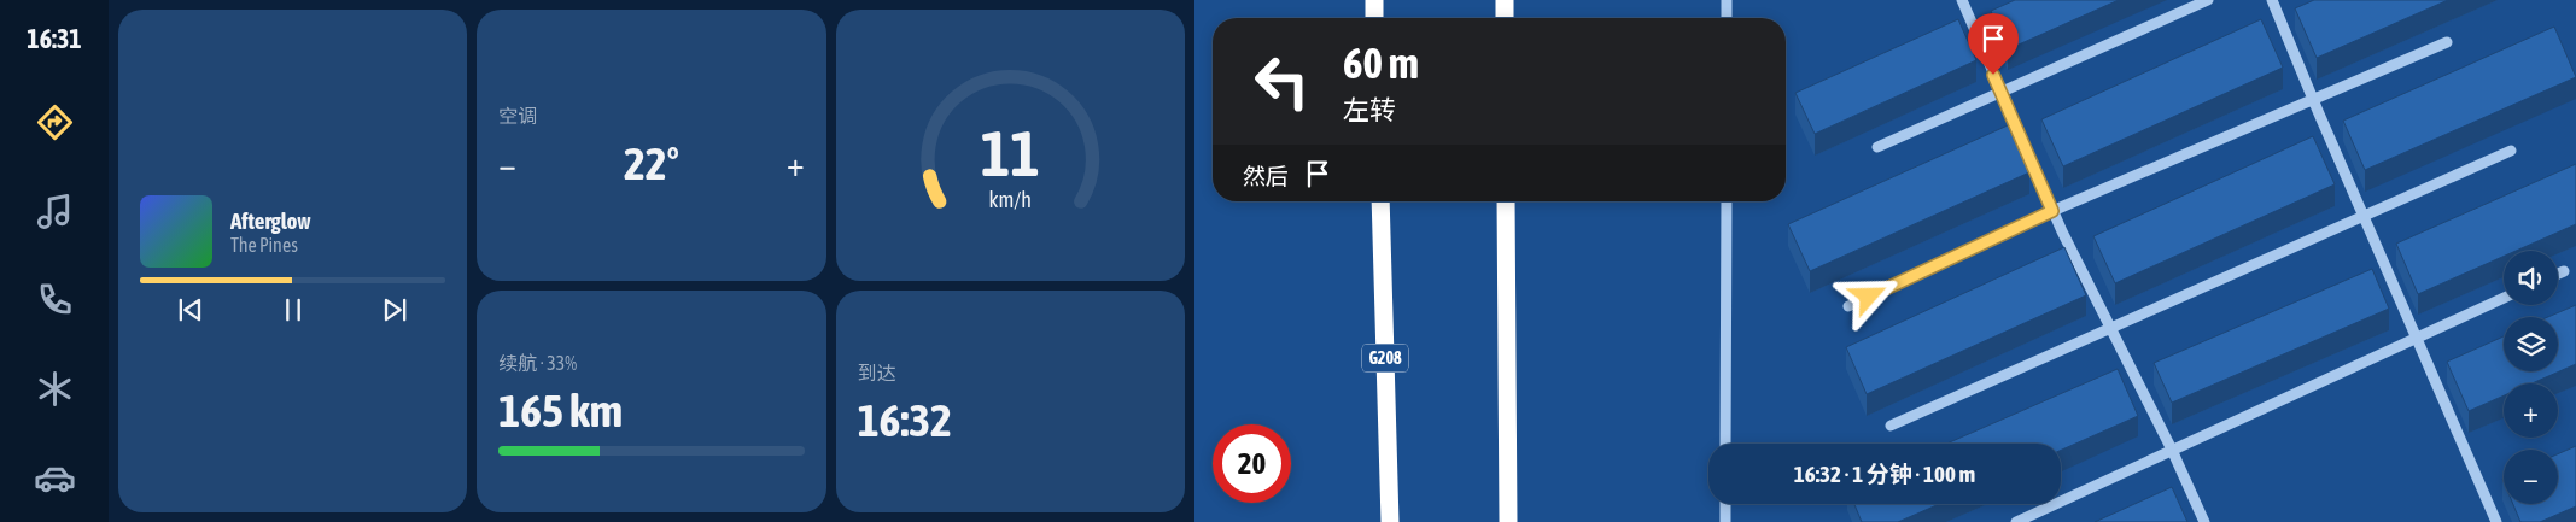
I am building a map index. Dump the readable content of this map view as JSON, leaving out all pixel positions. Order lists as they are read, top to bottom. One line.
{"streets":{"highway":["G208"]},"page":{"tabs":"16:31","tile":["空调",["续航 · 33%","165 km"],["到达","16:32"]],"turn":["60 m","左转"],"heat":["−","22°","+"],"then":"然后","song":["Afterglow","The Pines"],"map_buttons":["+","−"],"limit":"20","trip":"16:32 · 1 分钟 · 100 m","gauge":["11","km/h"]}}
